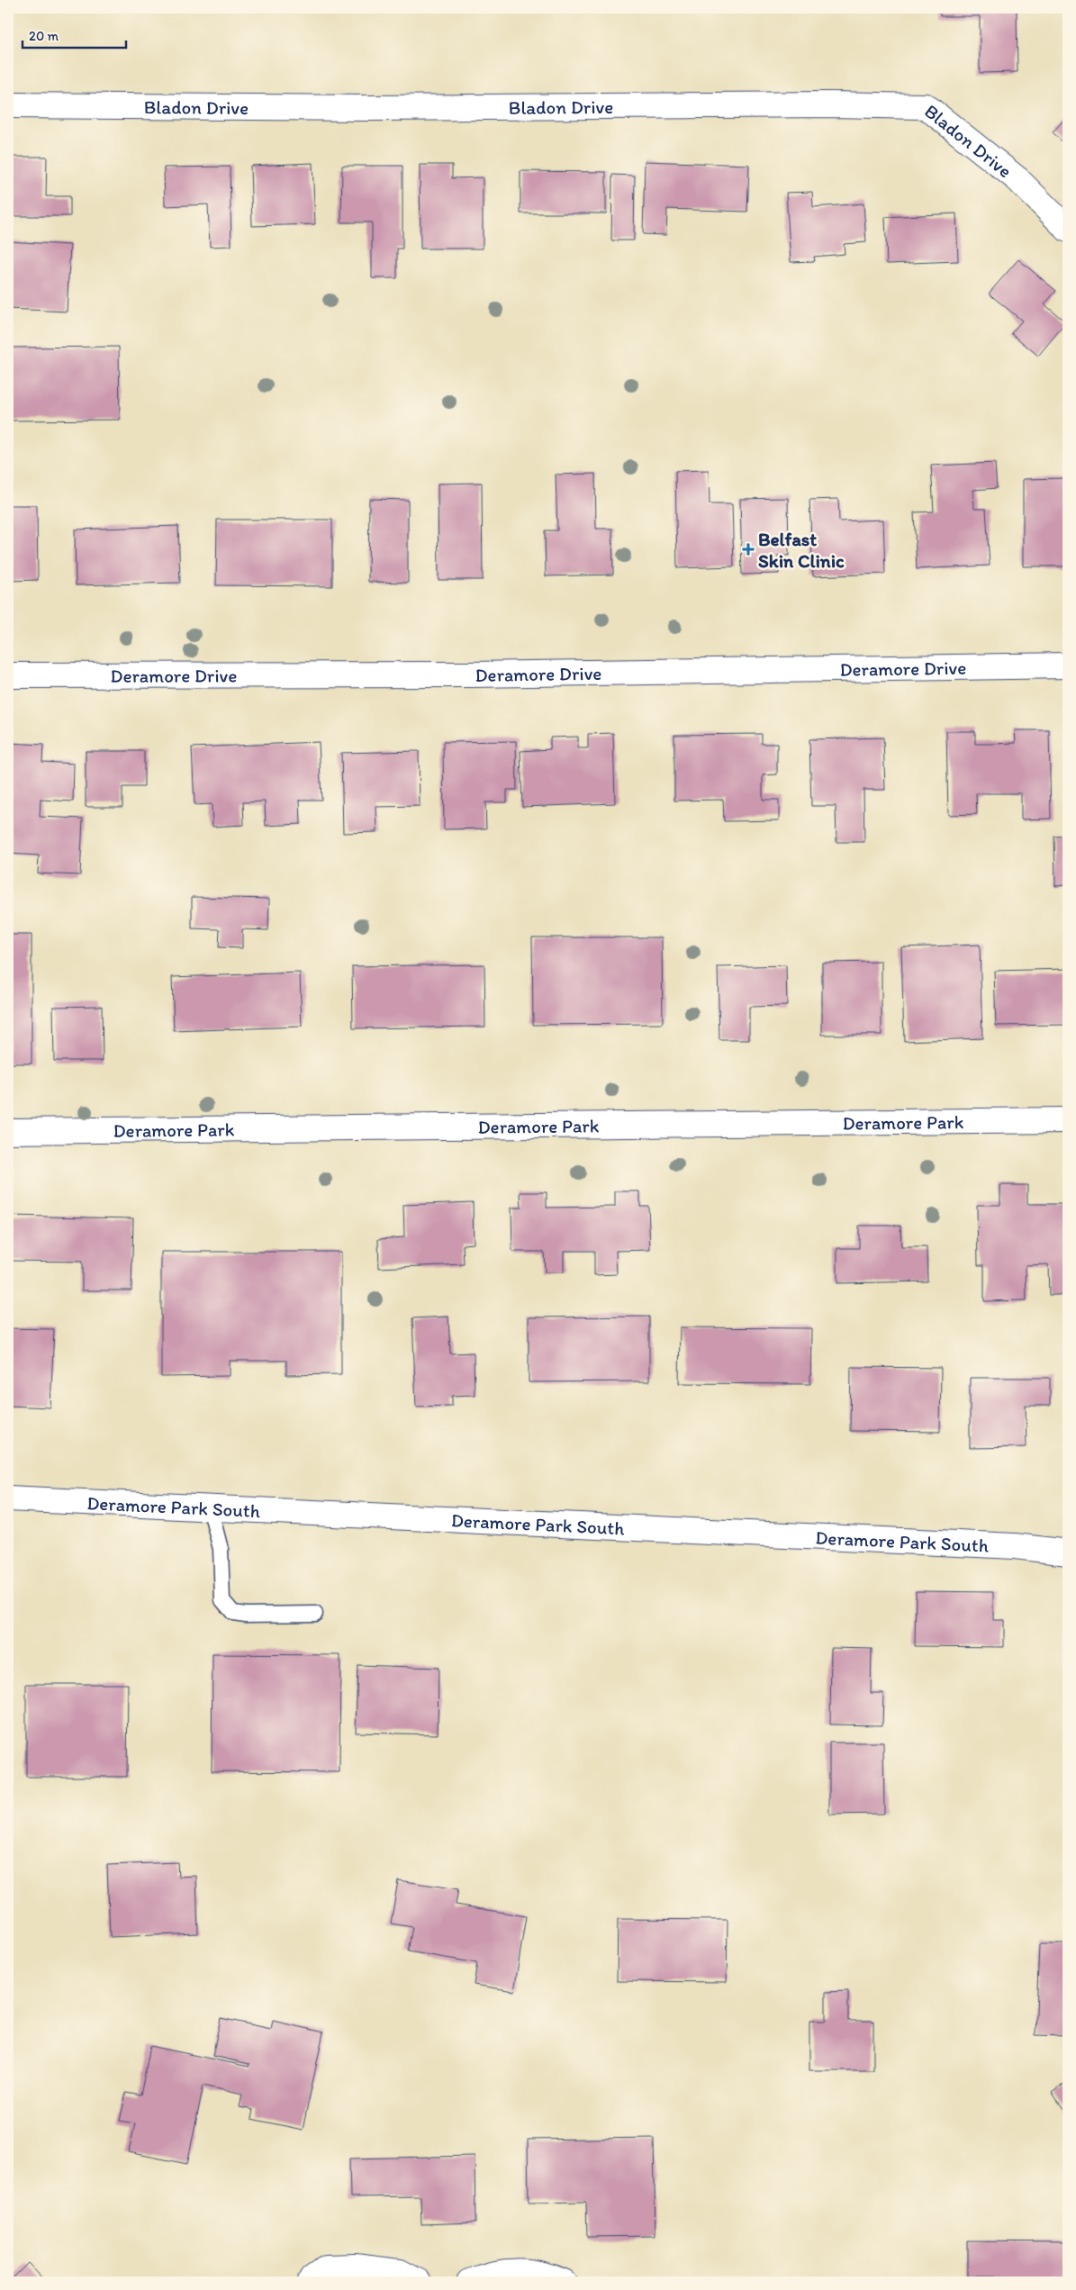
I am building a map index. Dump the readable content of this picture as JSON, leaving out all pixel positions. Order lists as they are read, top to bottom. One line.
{"streets":{"street":["Bladon Drive","Deramore Drive","Deramore Park","Deramore Park South"]},"places":{"health":["Belfast Skin Clinic"]},"scale_bar":"20 m"}
